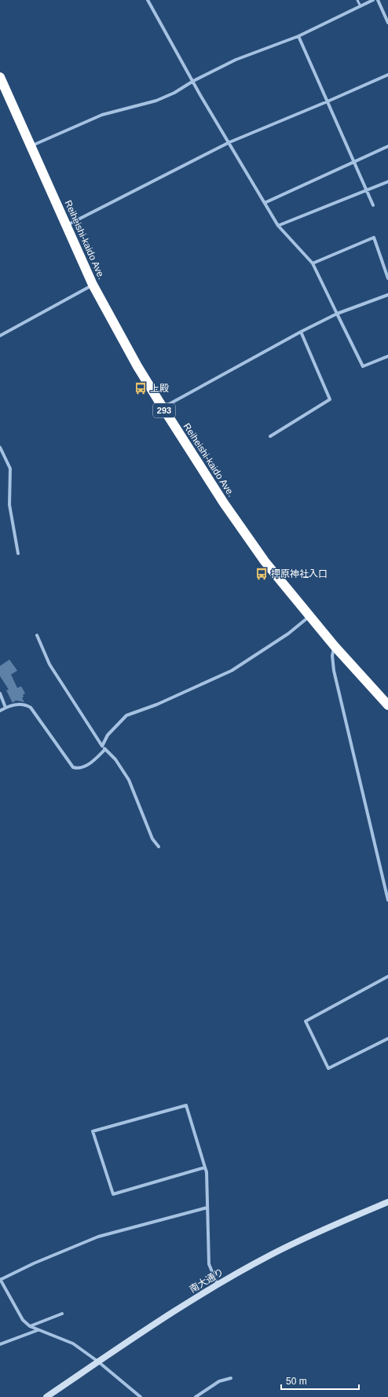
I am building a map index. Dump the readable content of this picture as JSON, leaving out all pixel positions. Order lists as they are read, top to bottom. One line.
{"streets":{"highway":["Reiheishi-kaido Ave.","293"],"street":["南大通り"]},"places":{"bus stop":["上殿","押原神社入口"]},"scale_bar":"50 m"}
